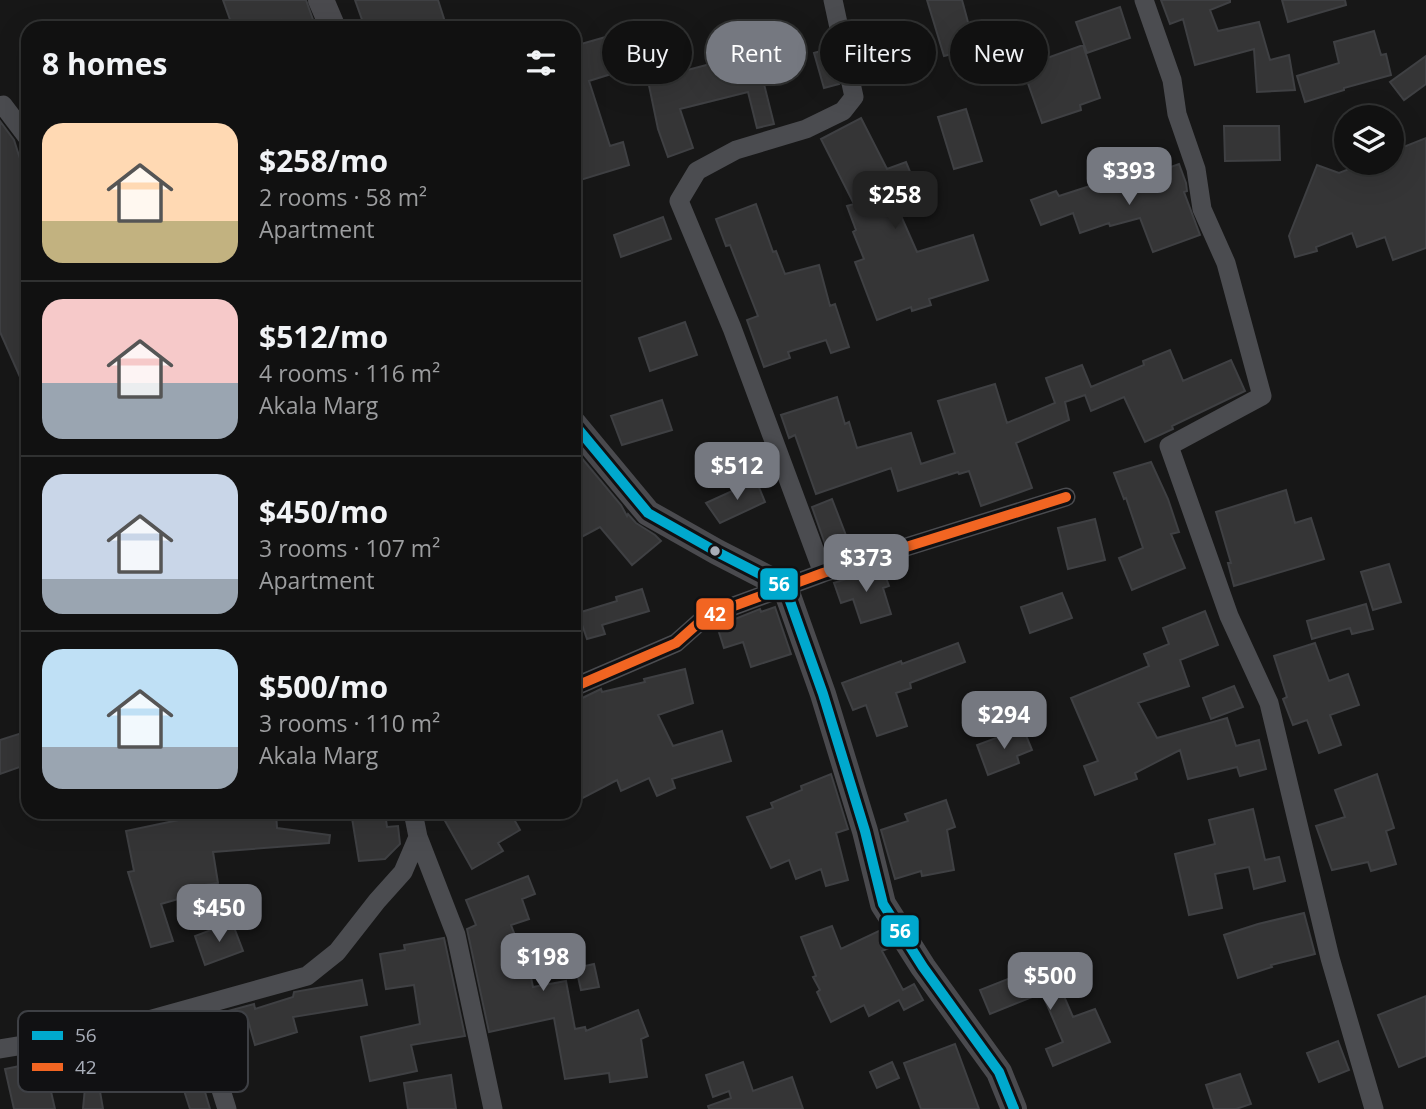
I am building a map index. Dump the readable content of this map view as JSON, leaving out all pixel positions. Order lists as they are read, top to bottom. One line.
{"lines":["transit line 56","transit line 42"],"legend":["56","42"],"page":{"chip":["Buy","Rent","Filters","New"],"heading":"8 homes","list":[{"name":"$258/mo","note":"2 rooms · 58 m² · Apartment"},{"name":"$512/mo","note":"4 rooms · 116 m² · Akala Marg"},{"name":"$450/mo","note":"3 rooms · 107 m² · Apartment"},{"name":"$500/mo","note":"3 rooms · 110 m² · Akala Marg"}],"price":["$393","$258","$512","$373","$294","$450","$198","$500"]}}
